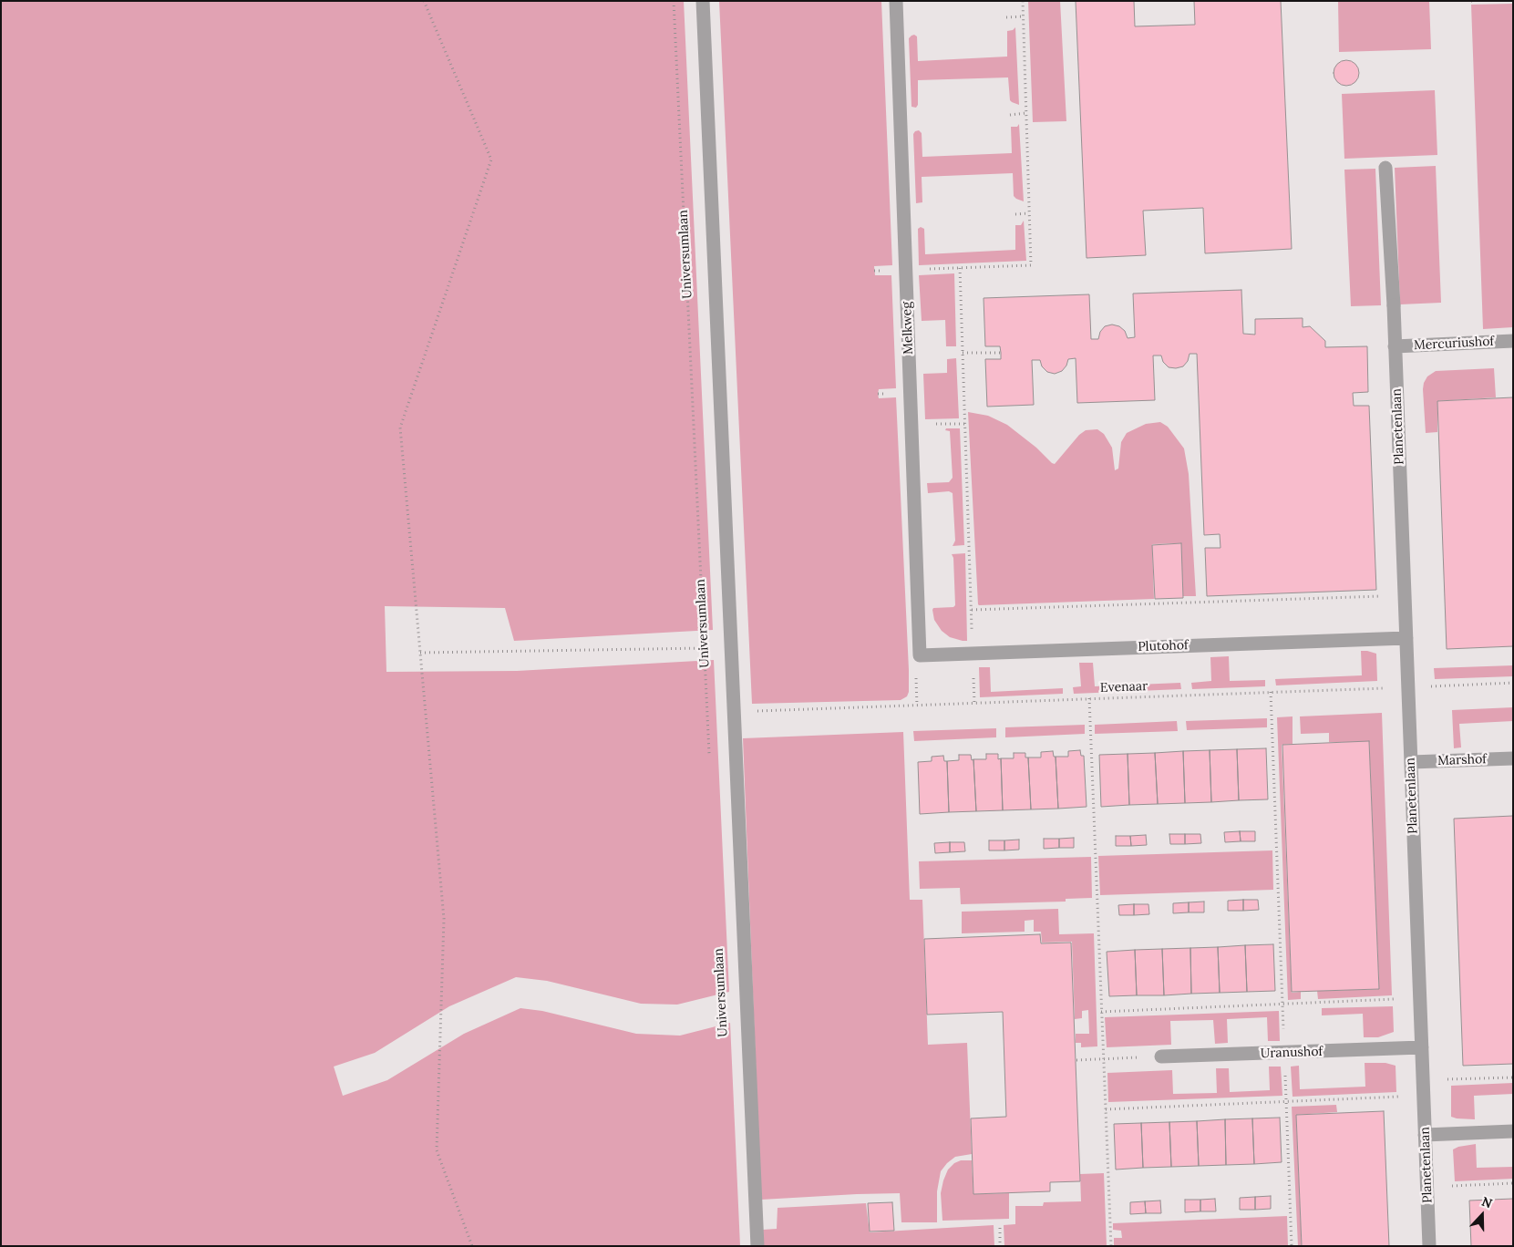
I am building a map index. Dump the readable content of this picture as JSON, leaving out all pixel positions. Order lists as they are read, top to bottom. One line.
{"streets":{"street":["Universumlaan","Melkweg","Mercuriushof","Planetenlaan","Plutohof","Marshof","Uranushof"],"path":["Evenaar"]},"crossings":[["Universumlaan","Evenaar"],["Melkweg","Plutohof"],["Mercuriushof","Planetenlaan"],["Planetenlaan","Plutohof"],["Planetenlaan","Evenaar"],["Planetenlaan","Marshof"],["Planetenlaan","Uranushof"]],"north":"top"}
